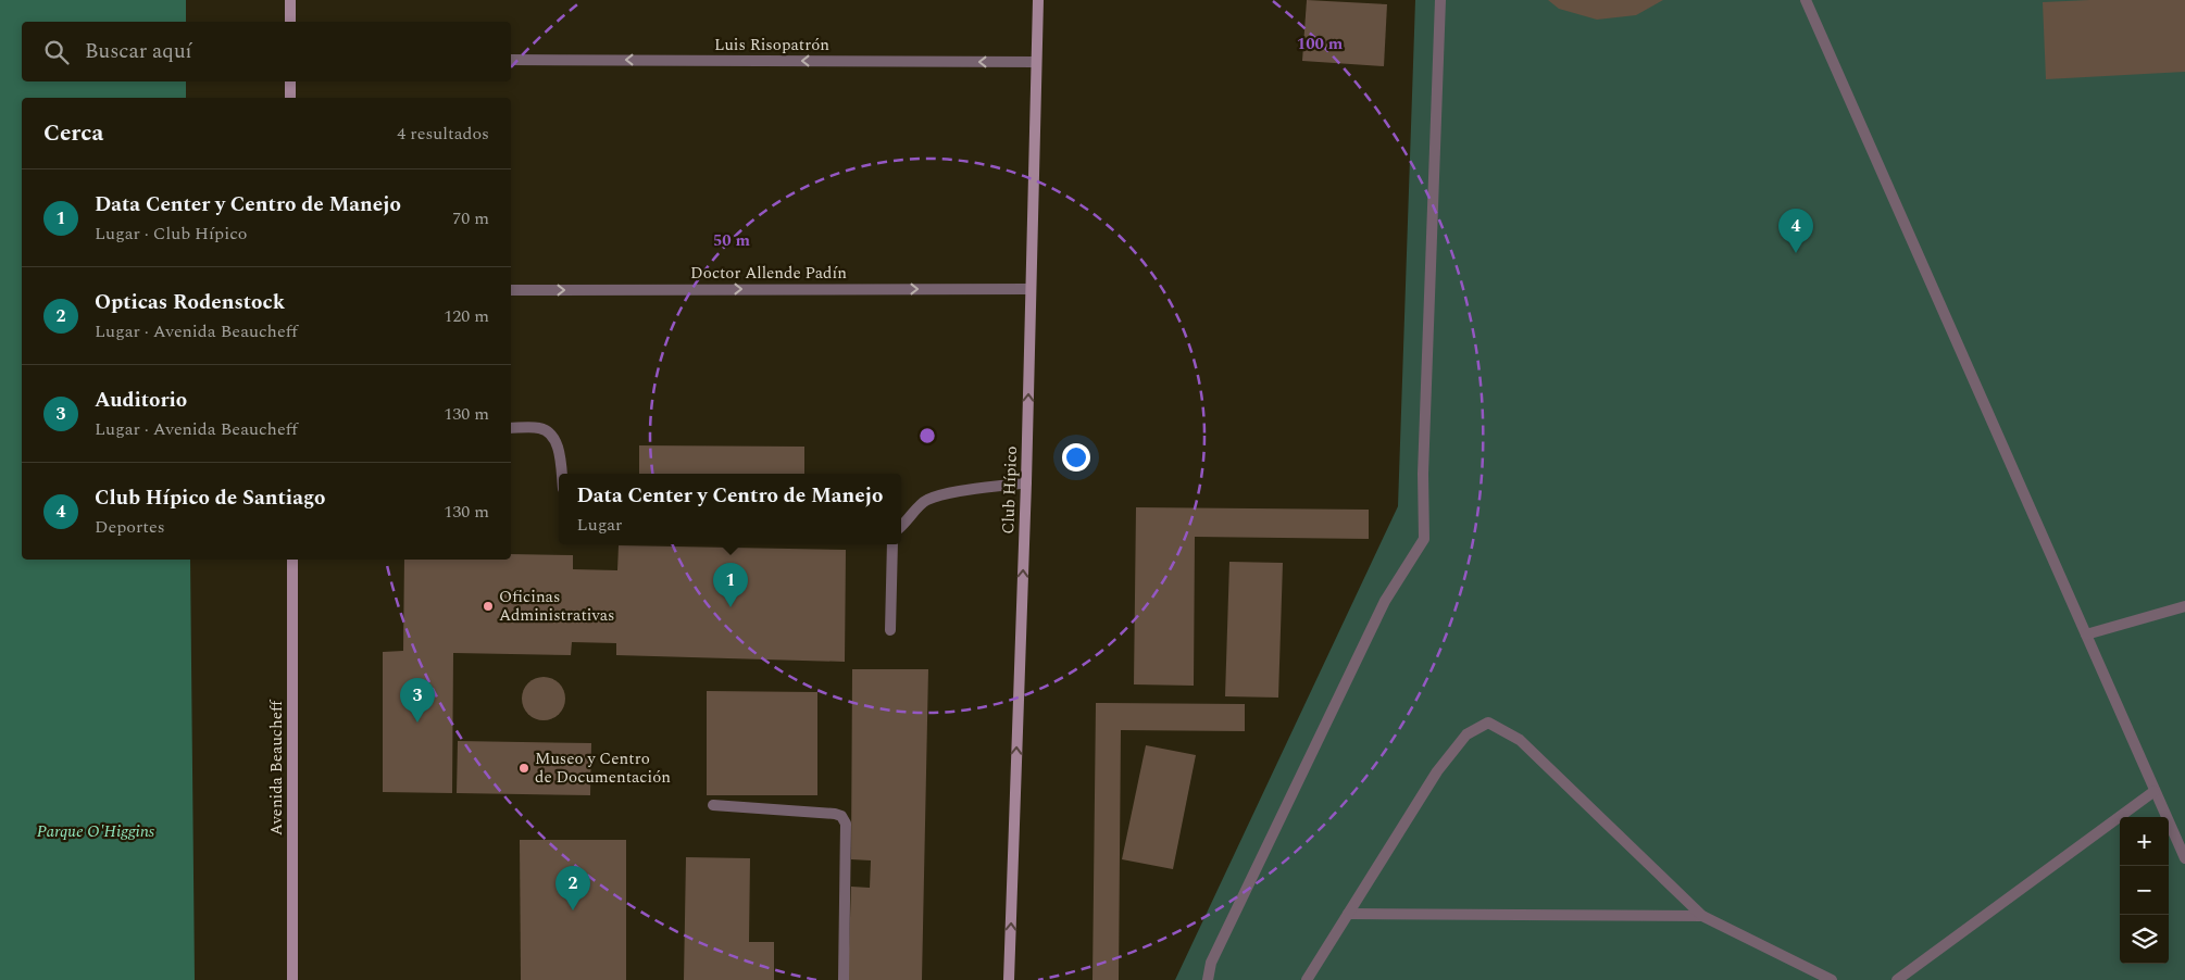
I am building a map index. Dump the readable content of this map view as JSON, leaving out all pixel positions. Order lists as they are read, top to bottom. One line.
{"streets":{"main road":["Club Hípico","Avenida Beaucheff"],"street":["Luis Risopatrón","Doctor Allende Padín"]},"crossings":[["Luis Risopatrón","Club Hípico"],["Doctor Allende Padín","Club Hípico"]],"one_way":["Luis Risopatrón","Doctor Allende Padín","Club Hípico"],"parks":["Parque O'Higgins"],"places":["Oficinas Administrativas","Museo y Centro de Documentación"],"page":{"search":"Buscar aquí","heading":["Cerca","4 resultados"],"list":[{"mark":"1","name":"Data Center y Centro de Manejo","note":"Lugar · Club Hípico","value":"70 m"},{"mark":"2","name":"Opticas Rodenstock","note":"Lugar · Avenida Beaucheff","value":"120 m"},{"mark":"3","name":"Auditorio","note":"Lugar · Avenida Beaucheff","value":"130 m"},{"mark":"4","name":"Club Hípico de Santiago","note":"Deportes","value":"130 m"}],"pins":["4","1","3","2"],"popup":["Data Center y Centro de Manejo","Lugar"],"map_buttons":["+","−"]},"rings":["100 m","50 m"]}
